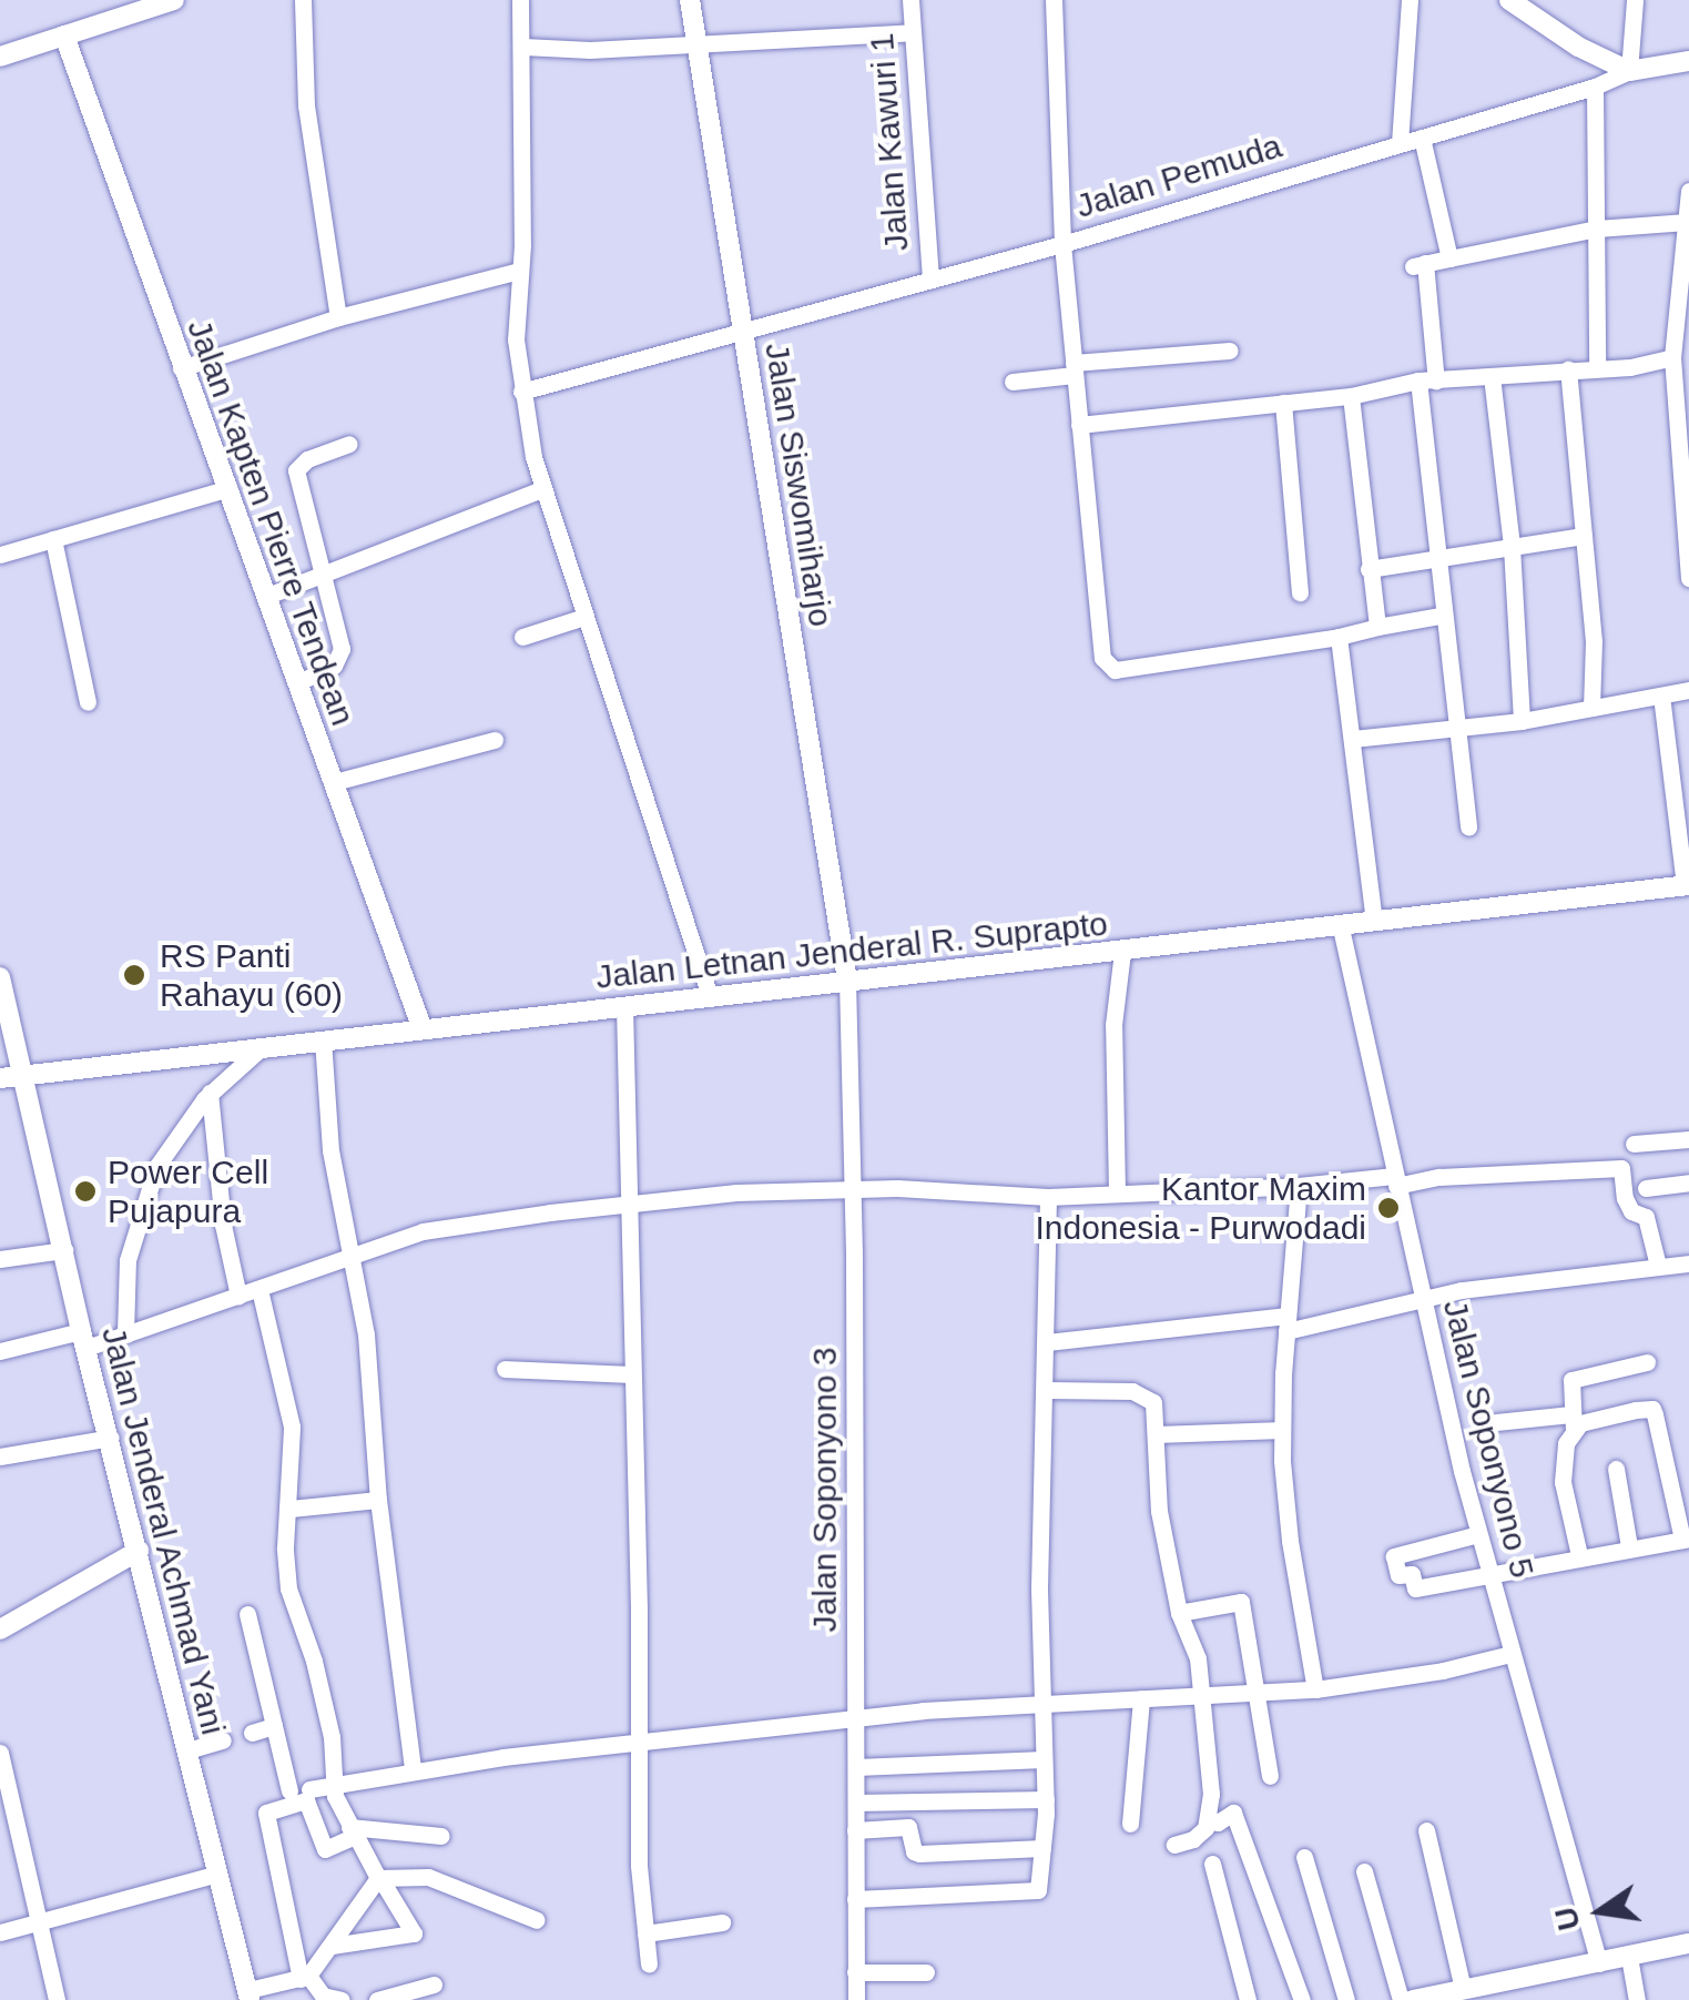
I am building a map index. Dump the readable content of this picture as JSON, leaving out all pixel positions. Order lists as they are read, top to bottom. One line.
{"streets":{"main road":["Jalan Siswomiharjo","Jalan Kapten Pierre Tendean","Jalan Letnan Jenderal R. Suprapto","Jalan Jenderal Achmad Yani"],"street":["Jalan Kawuri 1","Jalan Pemuda","Jalan Soponyono 5","Jalan Soponyono 3"]},"crossings":[["Jalan Kawuri 1","Jalan Pemuda"],["Jalan Pemuda","Jalan Siswomiharjo"],["Jalan Siswomiharjo","Jalan Letnan Jenderal R. Suprapto"],["Jalan Siswomiharjo","Jalan Soponyono 3"],["Jalan Kapten Pierre Tendean","Jalan Letnan Jenderal R. Suprapto"],["Jalan Letnan Jenderal R. Suprapto","Jalan Soponyono 5"],["Jalan Letnan Jenderal R. Suprapto","Jalan Soponyono 3"],["Jalan Letnan Jenderal R. Suprapto","Jalan Jenderal Achmad Yani"]],"places":["RS Panti Rahayu (60)","Power Cell Pujapura","Kantor Maxim Indonesia - Purwodadi"],"north":"left"}
